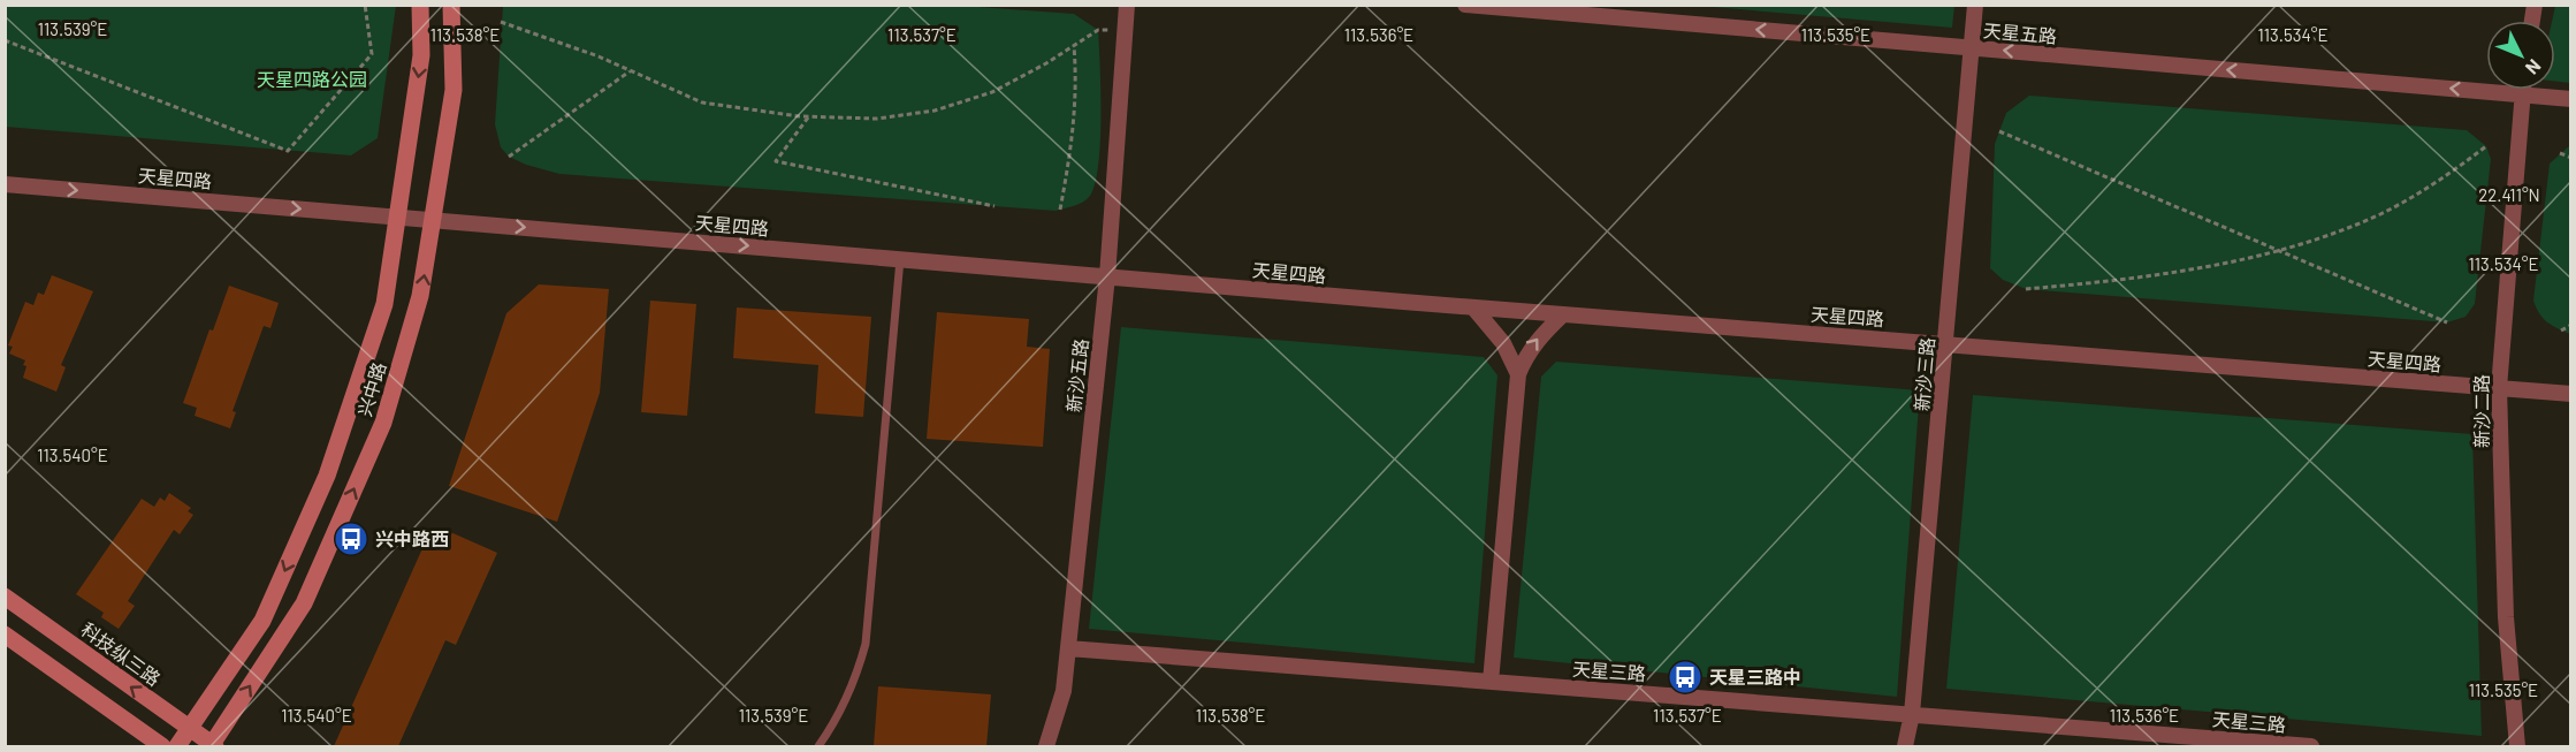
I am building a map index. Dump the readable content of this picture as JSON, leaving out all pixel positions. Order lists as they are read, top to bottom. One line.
{"streets":{"street":["天星五路","天星四路","新沙三路","新沙五路","兴中路","新沙二路","科技纵三路","天星三路"]},"crossings":[["天星五路","新沙三路"],["天星五路","新沙二路"],["天星四路","新沙三路"],["天星四路","新沙五路"],["天星四路","兴中路"],["天星四路","新沙二路"],["新沙三路","天星三路"],["新沙五路","天星三路"],["兴中路","科技纵三路"]],"one_way":["天星五路"],"parks":["天星四路公园"],"places":{"bus stop":["兴中路西","天星三路中"]},"north":"bottom right","coordinates":["113.539°E","113.538°E","113.537°E","113.536°E","113.535°E","113.534°E","22.411°N","113.540°E"]}
